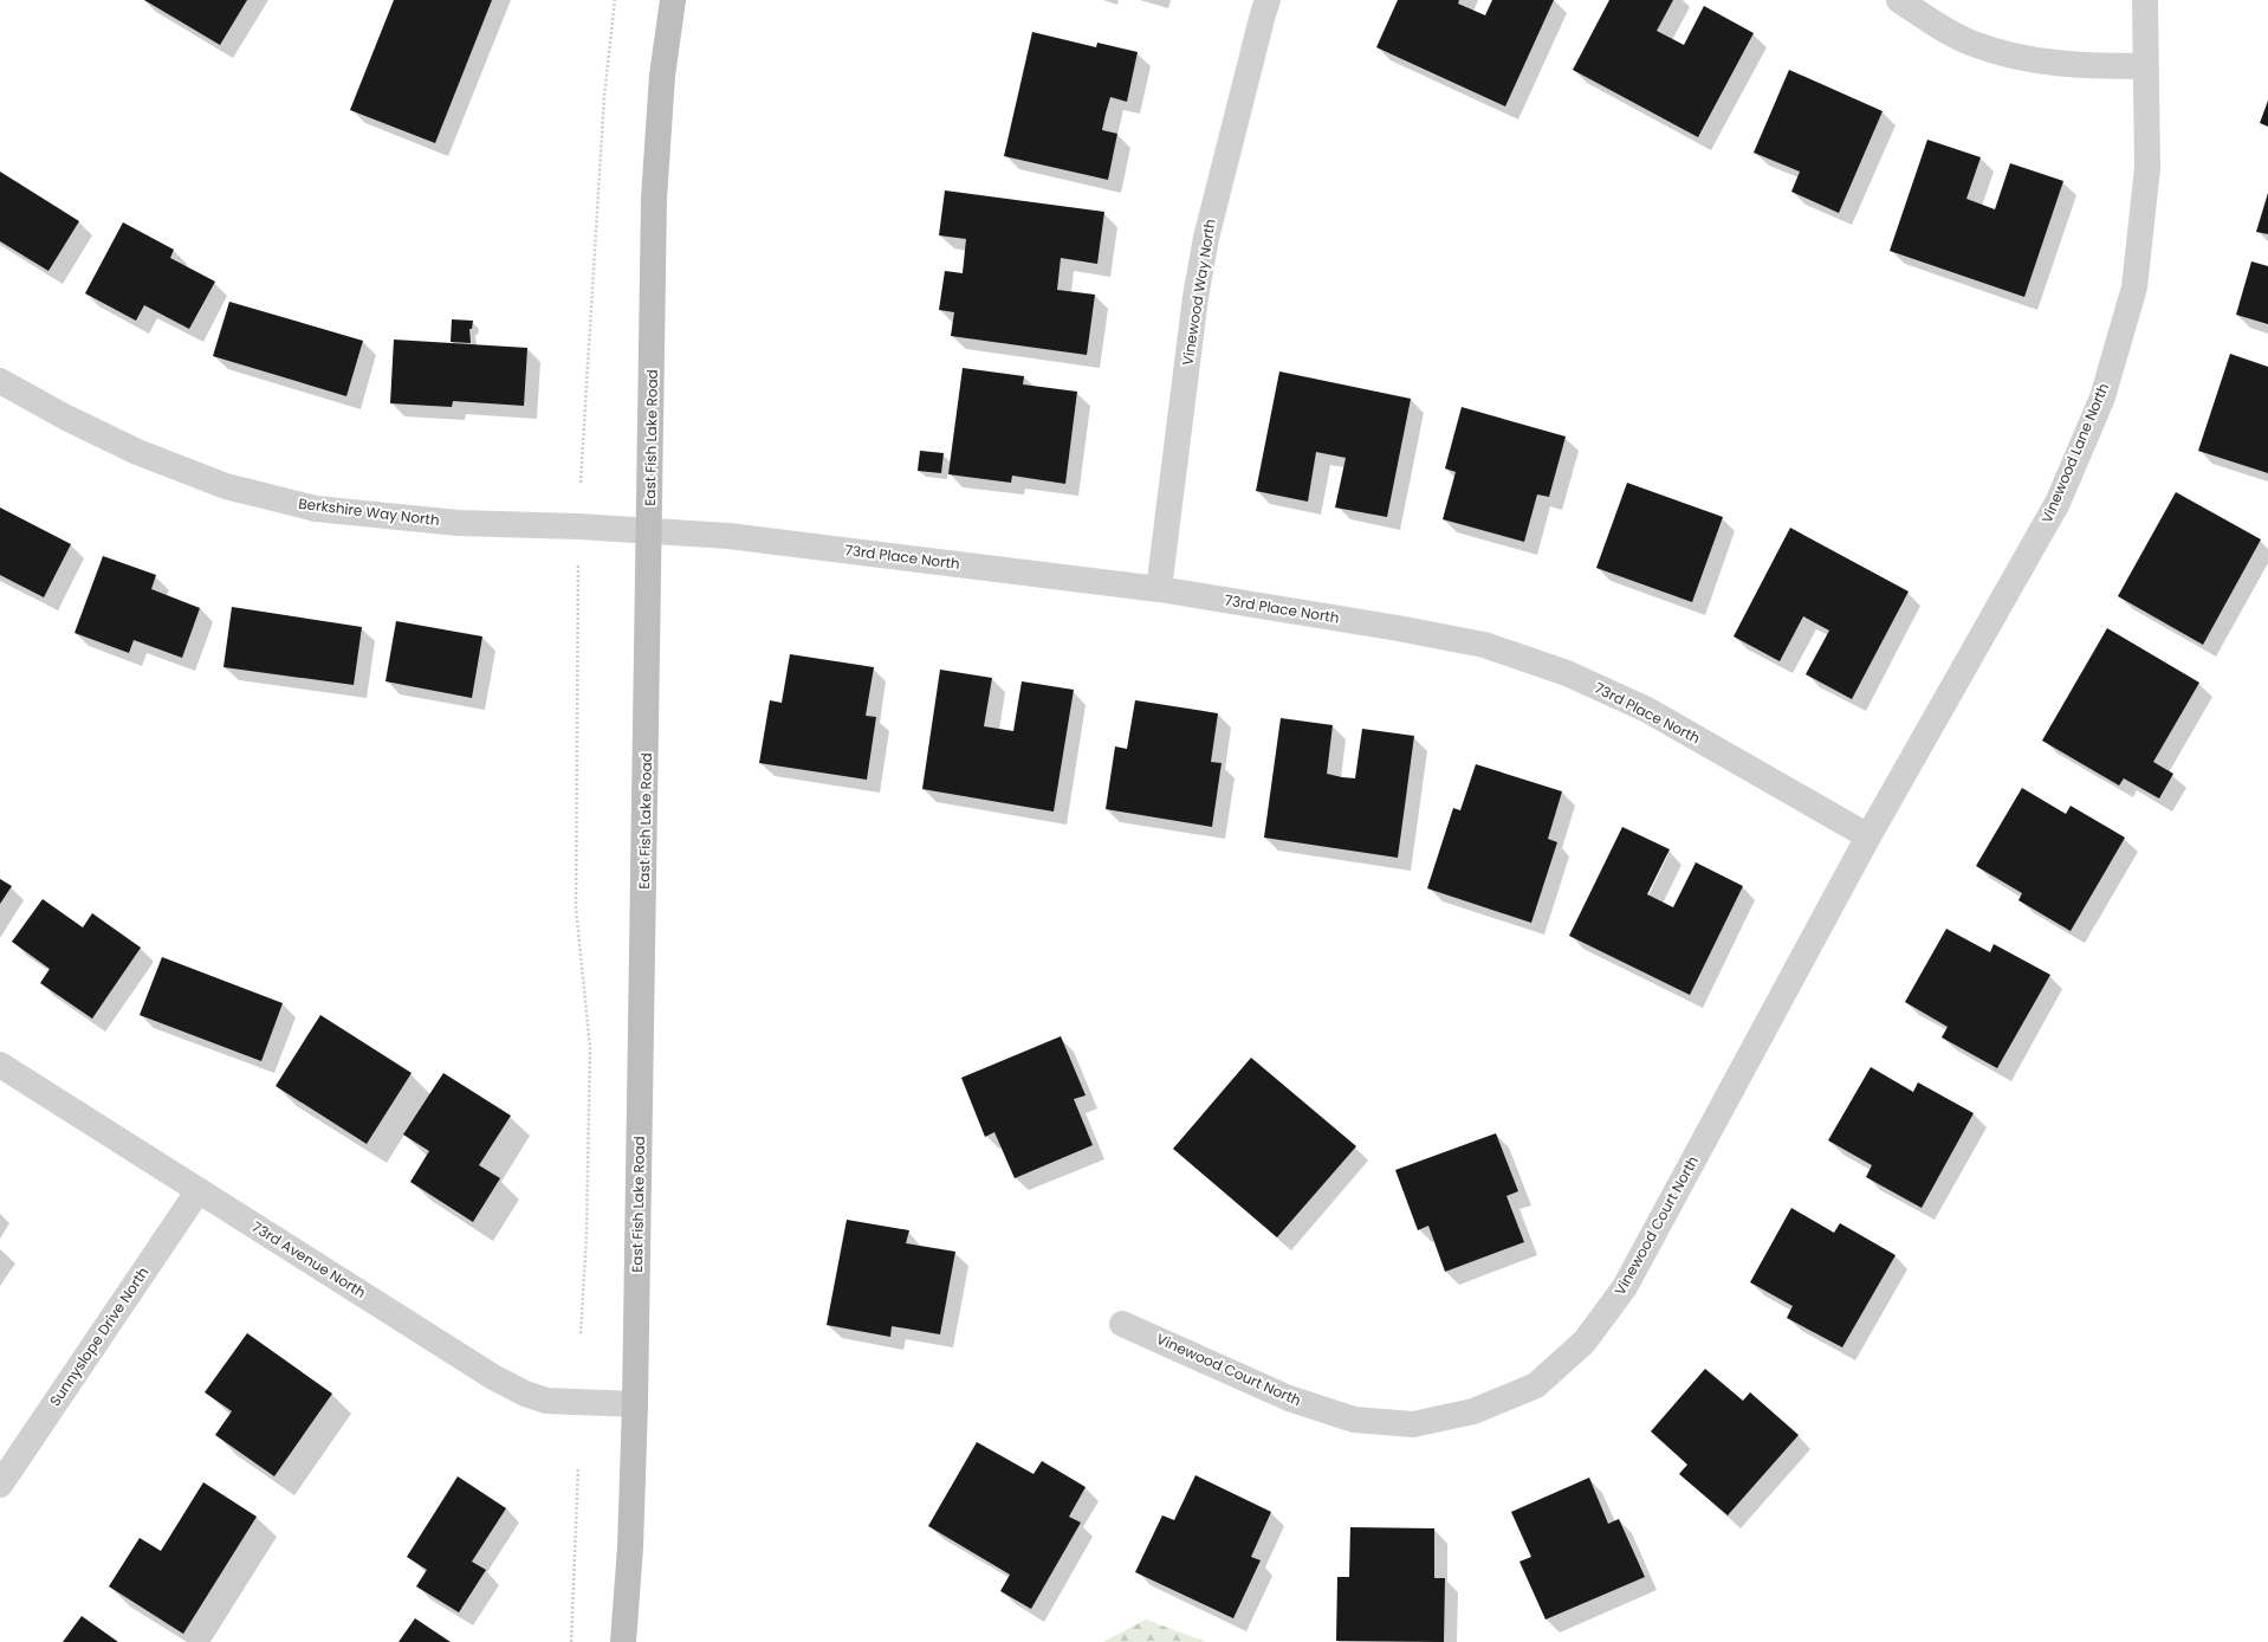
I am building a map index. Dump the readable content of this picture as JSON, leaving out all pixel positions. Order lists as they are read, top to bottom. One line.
{"streets":{"street":["Vinewood Way North","East Fish Lake Road","Vinewood Lane North","Berkshire Way North","73rd Place North","Vinewood Court North","73rd Avenue North","Sunnyslope Drive North"]},"crossings":[["Vinewood Way North","73rd Place North"],["East Fish Lake Road","Berkshire Way North"],["East Fish Lake Road","73rd Place North"],["East Fish Lake Road","73rd Avenue North"],["Vinewood Lane North","73rd Place North"],["Vinewood Lane North","Vinewood Court North"],["Berkshire Way North","73rd Place North"],["73rd Place North","Vinewood Court North"],["73rd Avenue North","Sunnyslope Drive North"]]}
